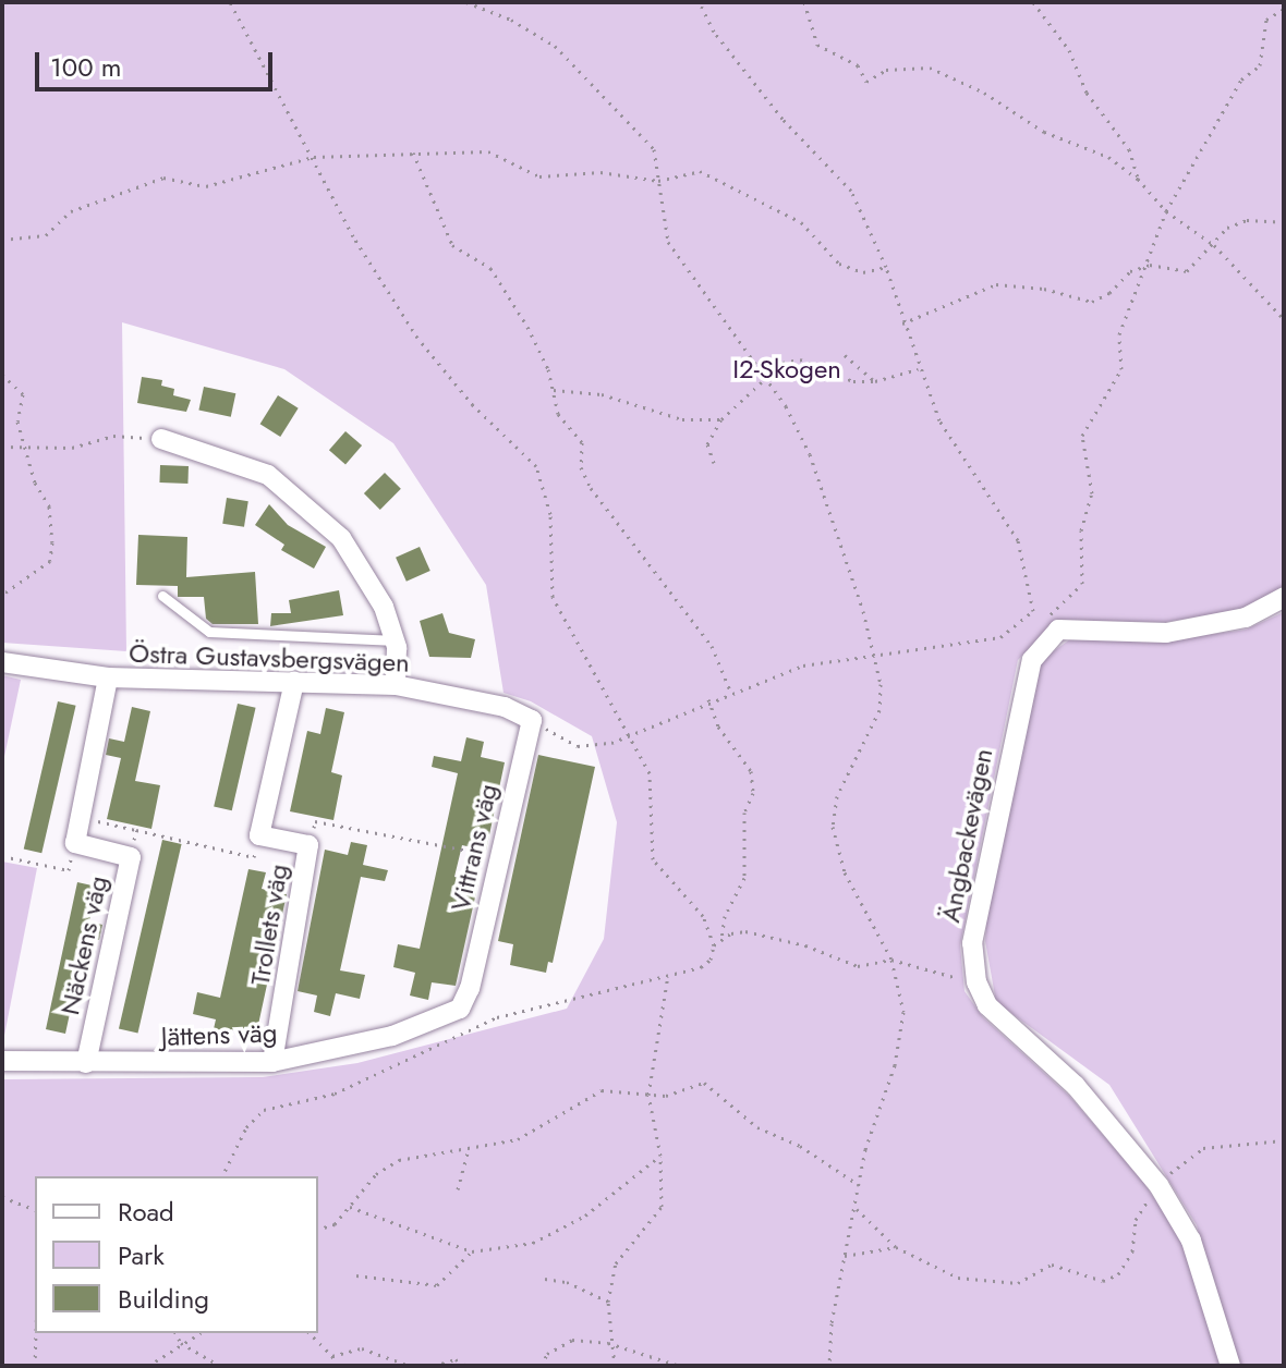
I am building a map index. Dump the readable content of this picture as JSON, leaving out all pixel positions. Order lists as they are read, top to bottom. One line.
{"streets":{"street":["Östra Gustavsbergsvägen","Ängbackevägen","Vittrans väg","Trollets väg","Näckens väg","Jättens väg"]},"crossings":[["Östra Gustavsbergsvägen","Vittrans väg"],["Östra Gustavsbergsvägen","Trollets väg"],["Östra Gustavsbergsvägen","Näckens väg"],["Vittrans väg","Jättens väg"],["Trollets väg","Jättens väg"],["Näckens väg","Jättens väg"]],"parks":["I2-Skogen"],"legend":["Road","Park","Building"],"scale_bar":"100 m"}
